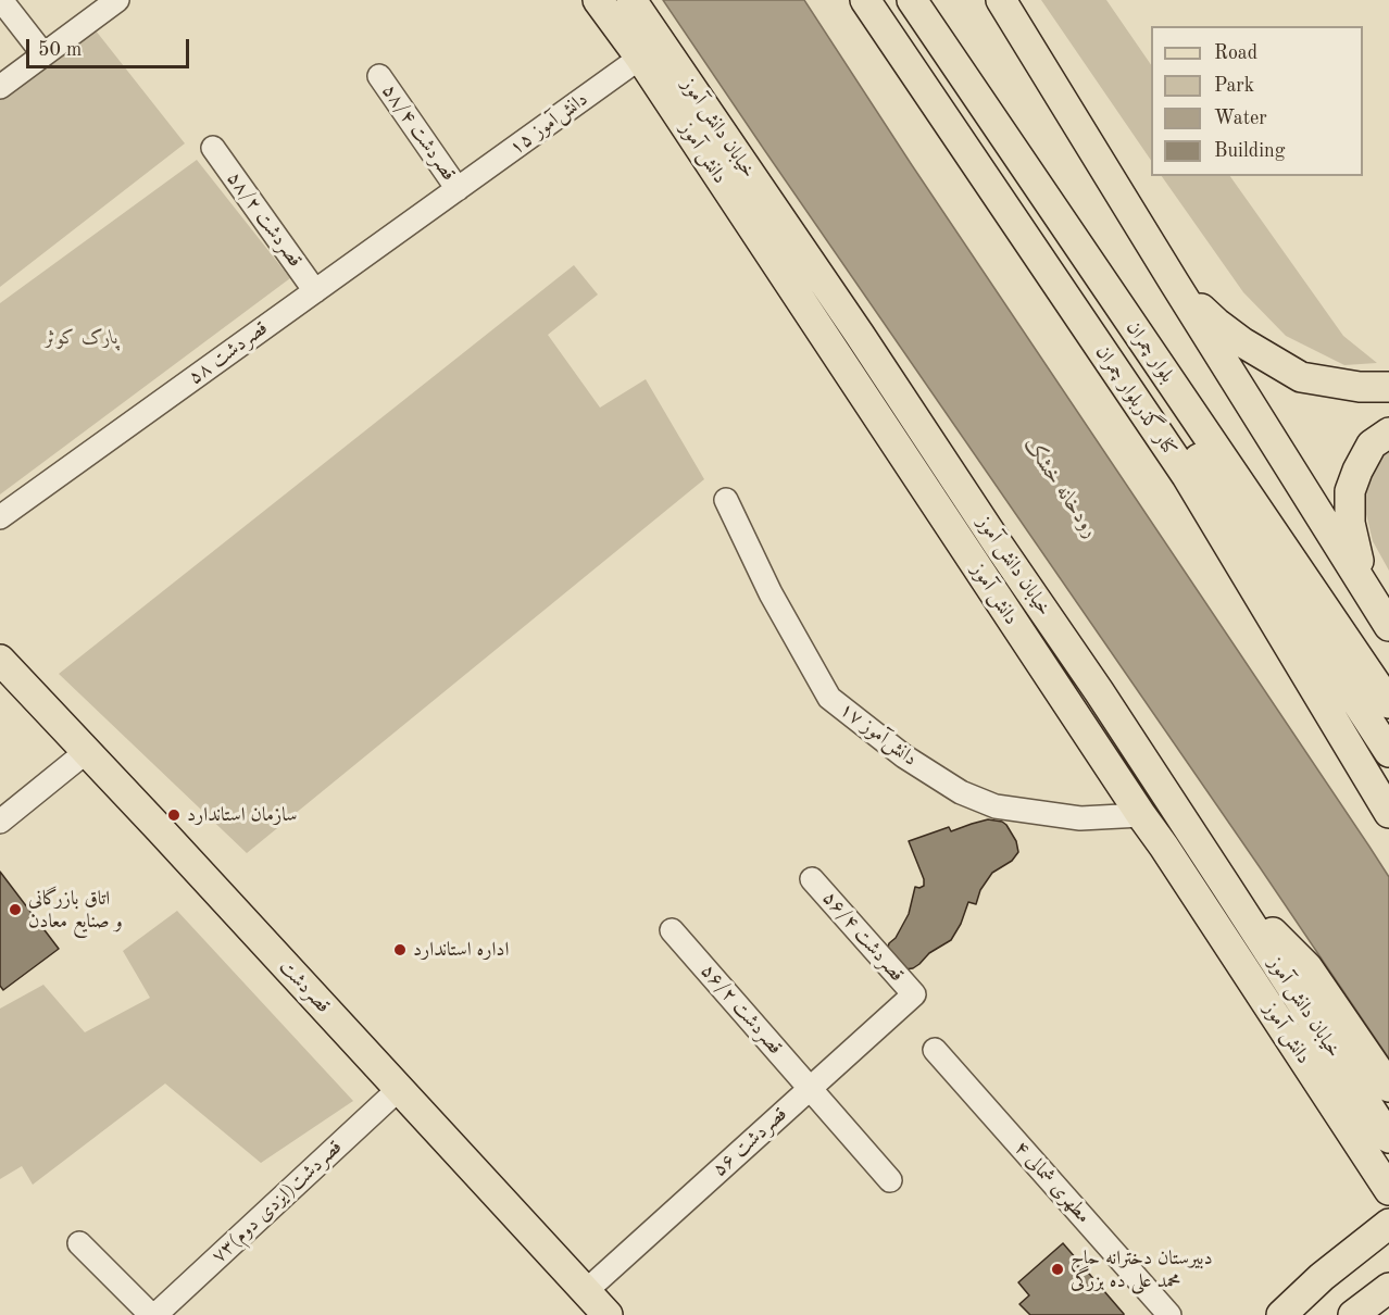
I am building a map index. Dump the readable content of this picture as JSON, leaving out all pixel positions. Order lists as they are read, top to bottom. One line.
{"streets":{"main road":["خیابان دانش آموز","دانش آموز","بلوار چمران","کنار گذربلوار چمران","قصردشت"],"street":["دانش‌آموز ۱۵","۵۸/۴ قصردشت","۵۸/۲ قصردشت","قصردشت ۵۸","دانش‌آموز ۱۷","۵۶/۴ قصردشت","۵۶/۲ قصردشت","۵۶ قصردشت","۴ مطهری شمالی","۷۳قصردشت(ایزدی دوم)"]},"crossings":[["دانش‌آموز ۱۵","۵۸/۴ قصردشت"],["دانش‌آموز ۱۵","دانش آموز"],["دانش‌آموز ۱۵","قصردشت ۵۸"],["۵۸/۴ قصردشت","قصردشت ۵۸"],["دانش آموز","دانش‌آموز ۱۷"],["۵۸/۲ قصردشت","قصردشت ۵۸"],["۵۶/۴ قصردشت","۵۶ قصردشت"],["قصردشت","۵۶ قصردشت"],["قصردشت","۷۳قصردشت(ایزدی دوم)"],["۵۶/۲ قصردشت","۵۶ قصردشت"]],"water":["رودخانه خشک"],"parks":["پارک کوثر"],"places":["سازمان استاندارد","اتاق بازرگانی و صنایع معادن","اداره استاندارد","دبیرستان دخترانه حاج محمد علی ده بزرگی"],"legend":["Road","Park","Water","Building"],"scale_bar":"50 m"}
